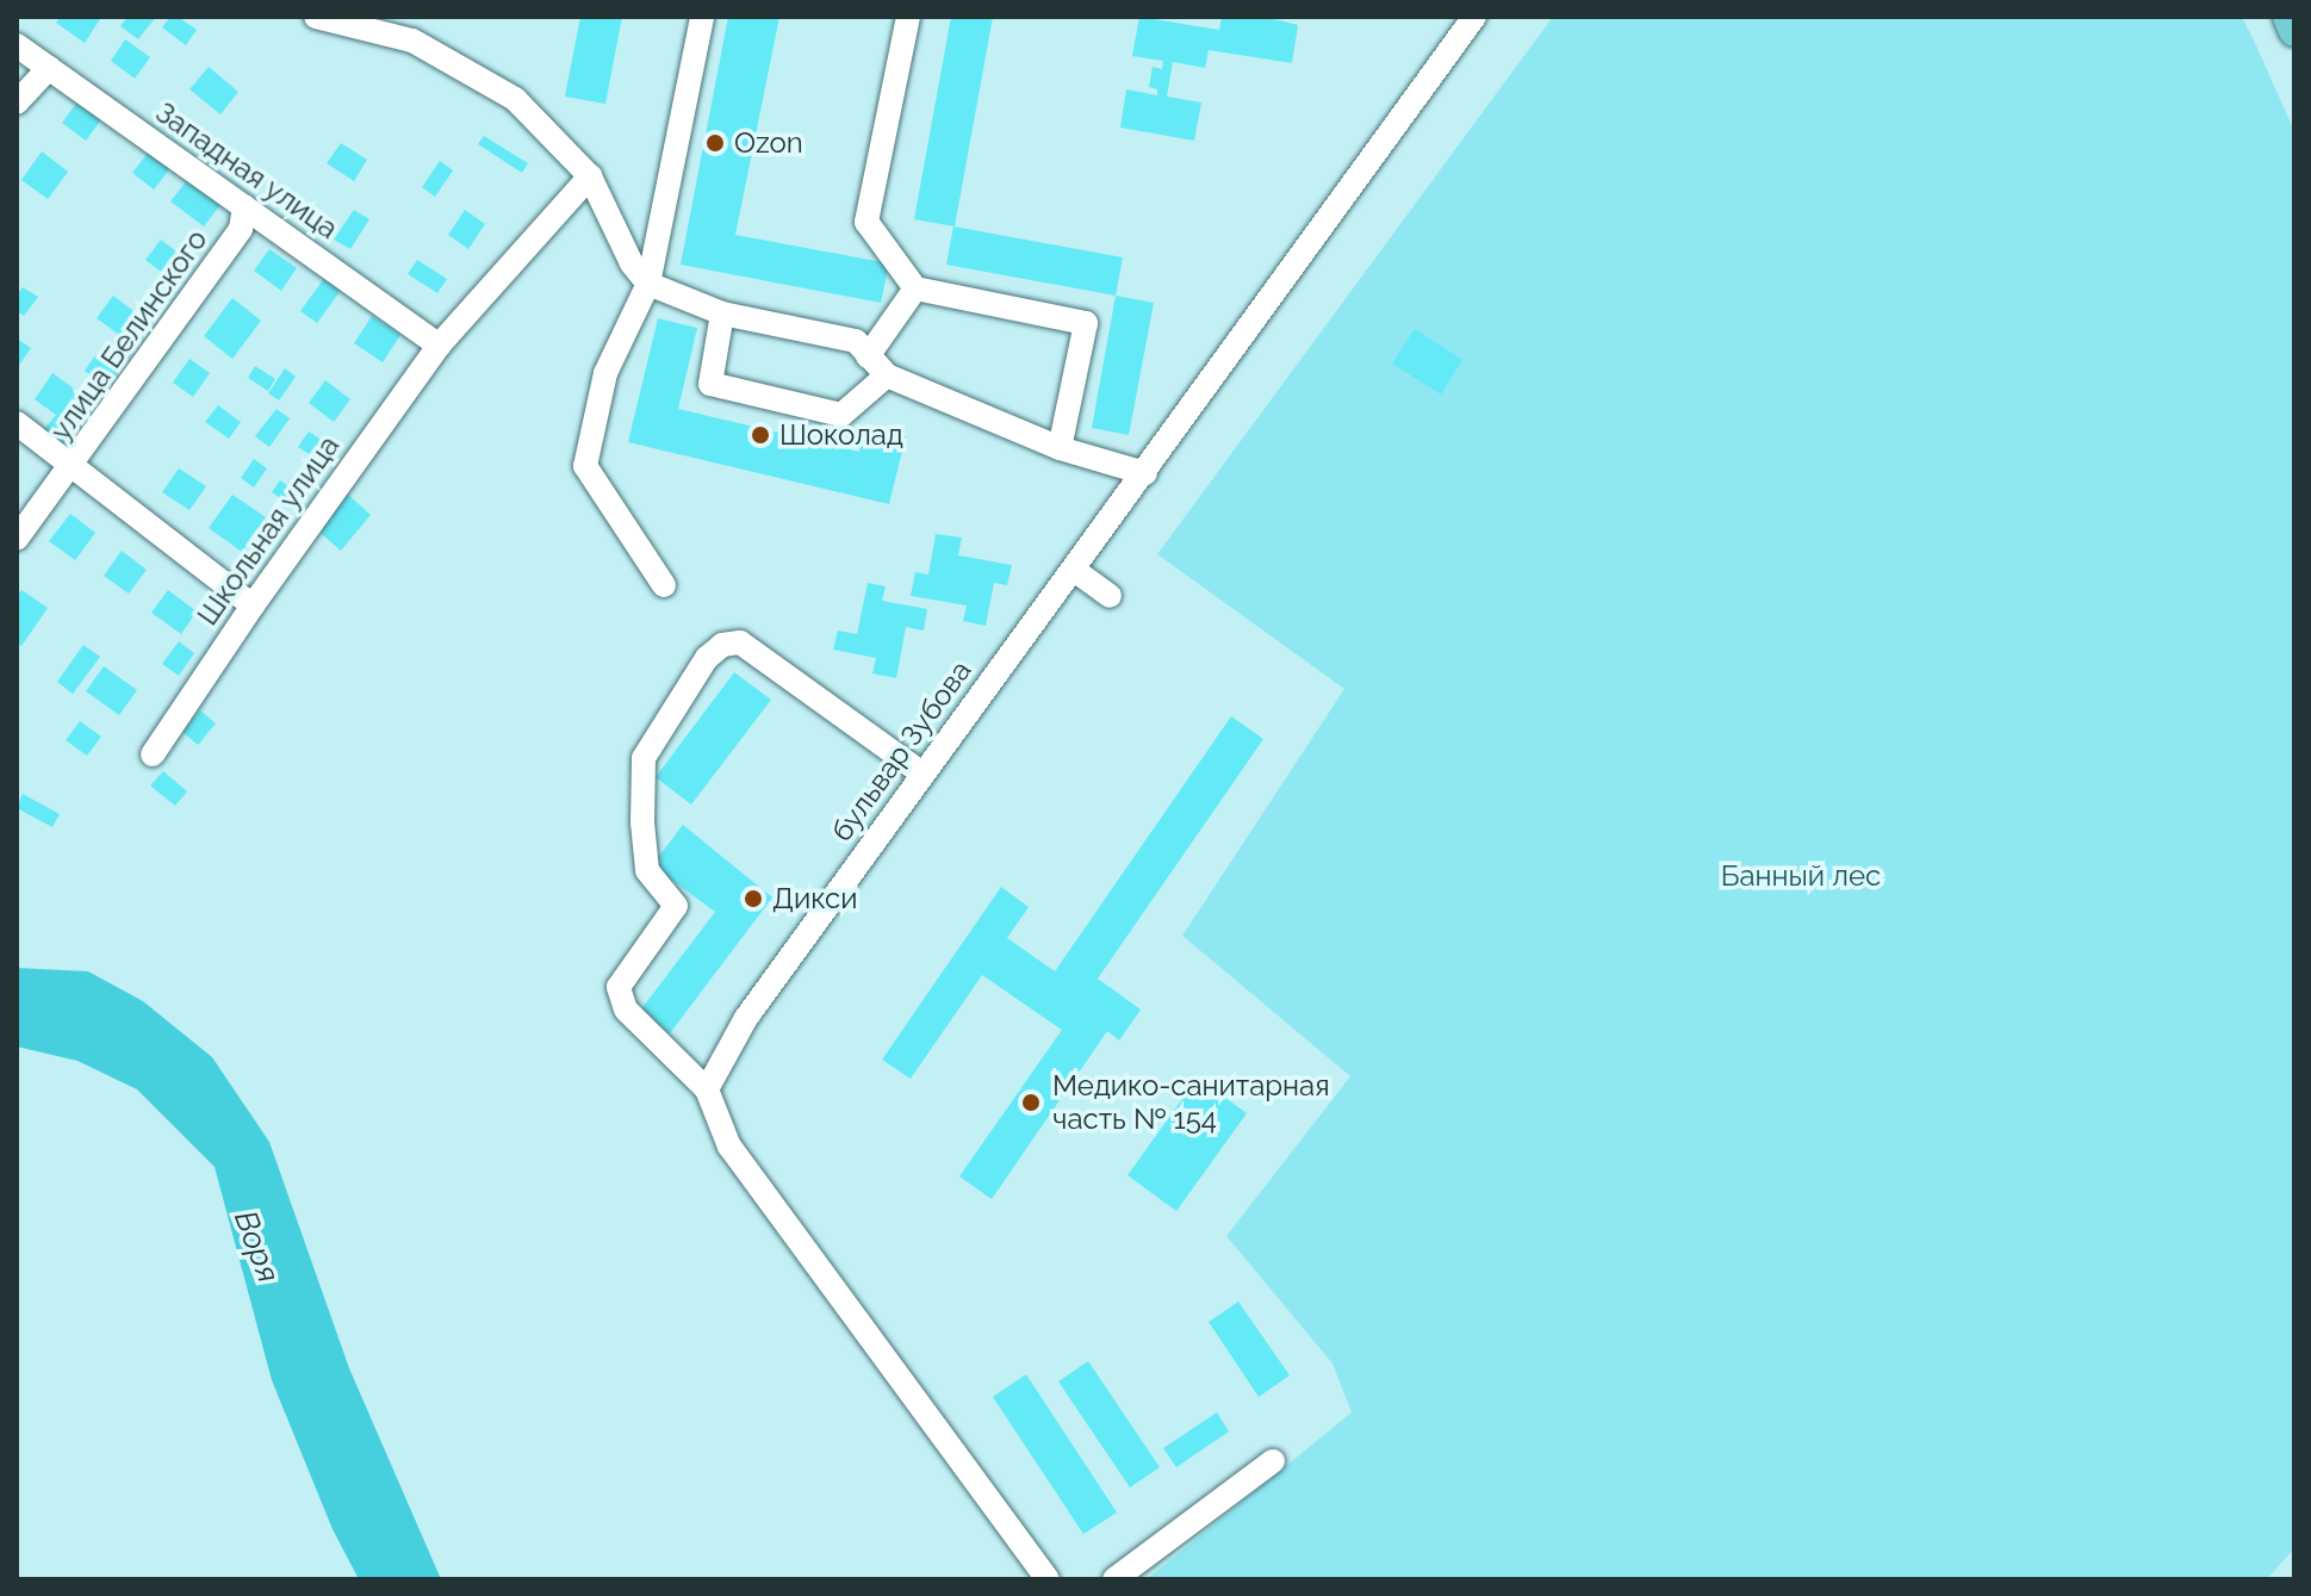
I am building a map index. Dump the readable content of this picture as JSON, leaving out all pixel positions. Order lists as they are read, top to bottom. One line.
{"streets":{"street":["Западная улица","улица Белинского","Школьная улица","бульвар Зубова"]},"crossings":[["Западная улица","улица Белинского"],["Западная улица","Школьная улица"]],"water":["Воря"],"parks":["Банный лес"],"places":["Ozon","Шоколад","Дикси","Медико-санитарная часть № 154"]}
